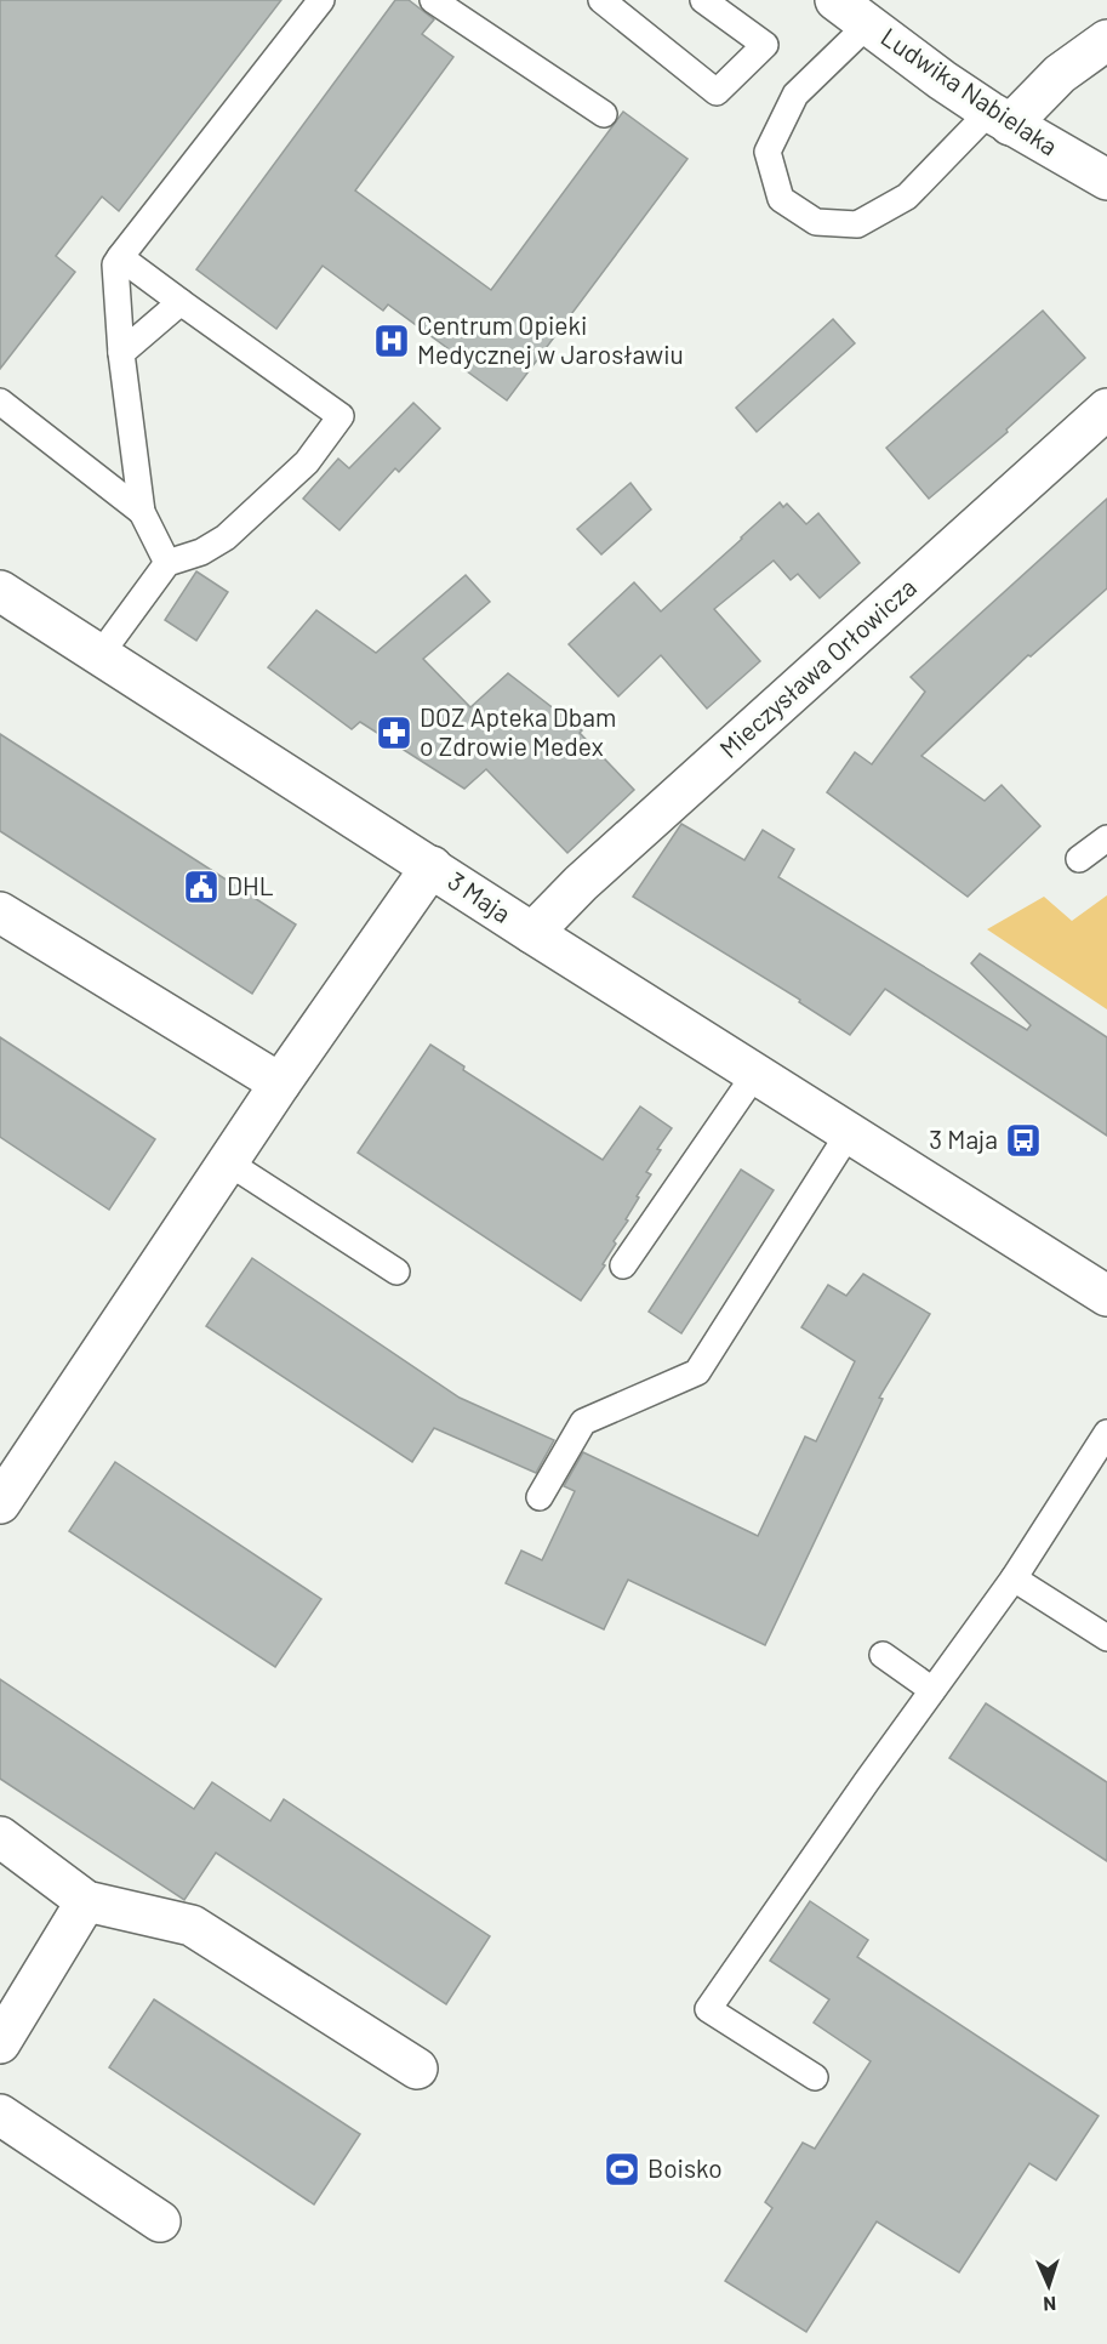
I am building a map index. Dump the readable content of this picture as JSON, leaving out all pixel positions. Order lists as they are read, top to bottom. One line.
{"streets":{"street":["Ludwika Nabielaka","Mieczysława Orłowicza","3 Maja"]},"crossings":[["Mieczysława Orłowicza","3 Maja"]],"places":{"hospital":["Centrum Opieki Medycznej w Jarosławiu"],"pharmacy":["DOZ Apteka Dbam o Zdrowie Medex"],"public building":["DHL"],"bus stop":["3 Maja"],"sports":["Boisko"]},"north":"bottom"}
